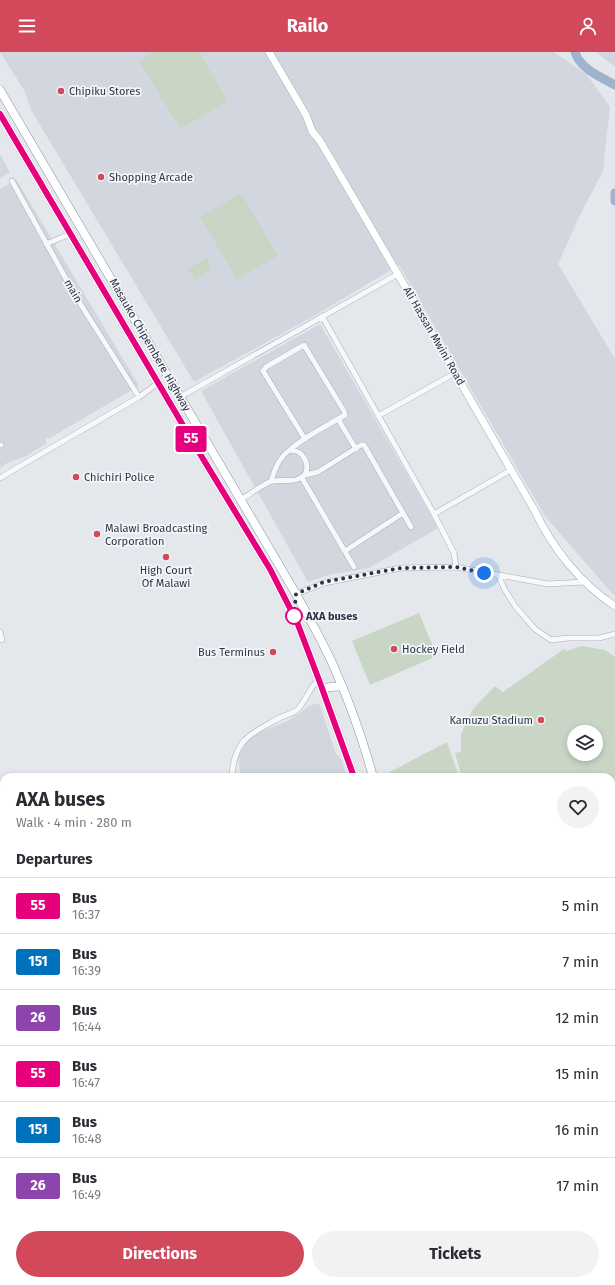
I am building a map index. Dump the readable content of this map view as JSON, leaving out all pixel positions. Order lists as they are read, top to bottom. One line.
{"streets":{"main road":["Ali Hassan Mwini Road","Masauko Chipembere Highway"],"street":["main"]},"places":["Chipiku Stores","Shopping Arcade","Chichiri Police","Malawi Broadcasting Corporation","High Court Of Malawi","AXA buses","Hockey Field","Bus Terminus","Kamuzu Stadium"],"lines":["bus line 55"],"page":{"header":"Railo","on_map":"55","heading":[["AXA buses","Walk · 4 min · 280 m"],"Departures"],"list":[{"mark":"55","name":"Bus","note":"16:37","value":"5 min"},{"mark":"151","name":"Bus","note":"16:39","value":"7 min"},{"mark":"26","name":"Bus","note":"16:44","value":"12 min"},{"mark":"55","name":"Bus","note":"16:47","value":"15 min"},{"mark":"151","name":"Bus","note":"16:48","value":"16 min"},{"mark":"26","name":"Bus","note":"16:49","value":"17 min"}],"buttons":["Directions","Tickets"]}}
